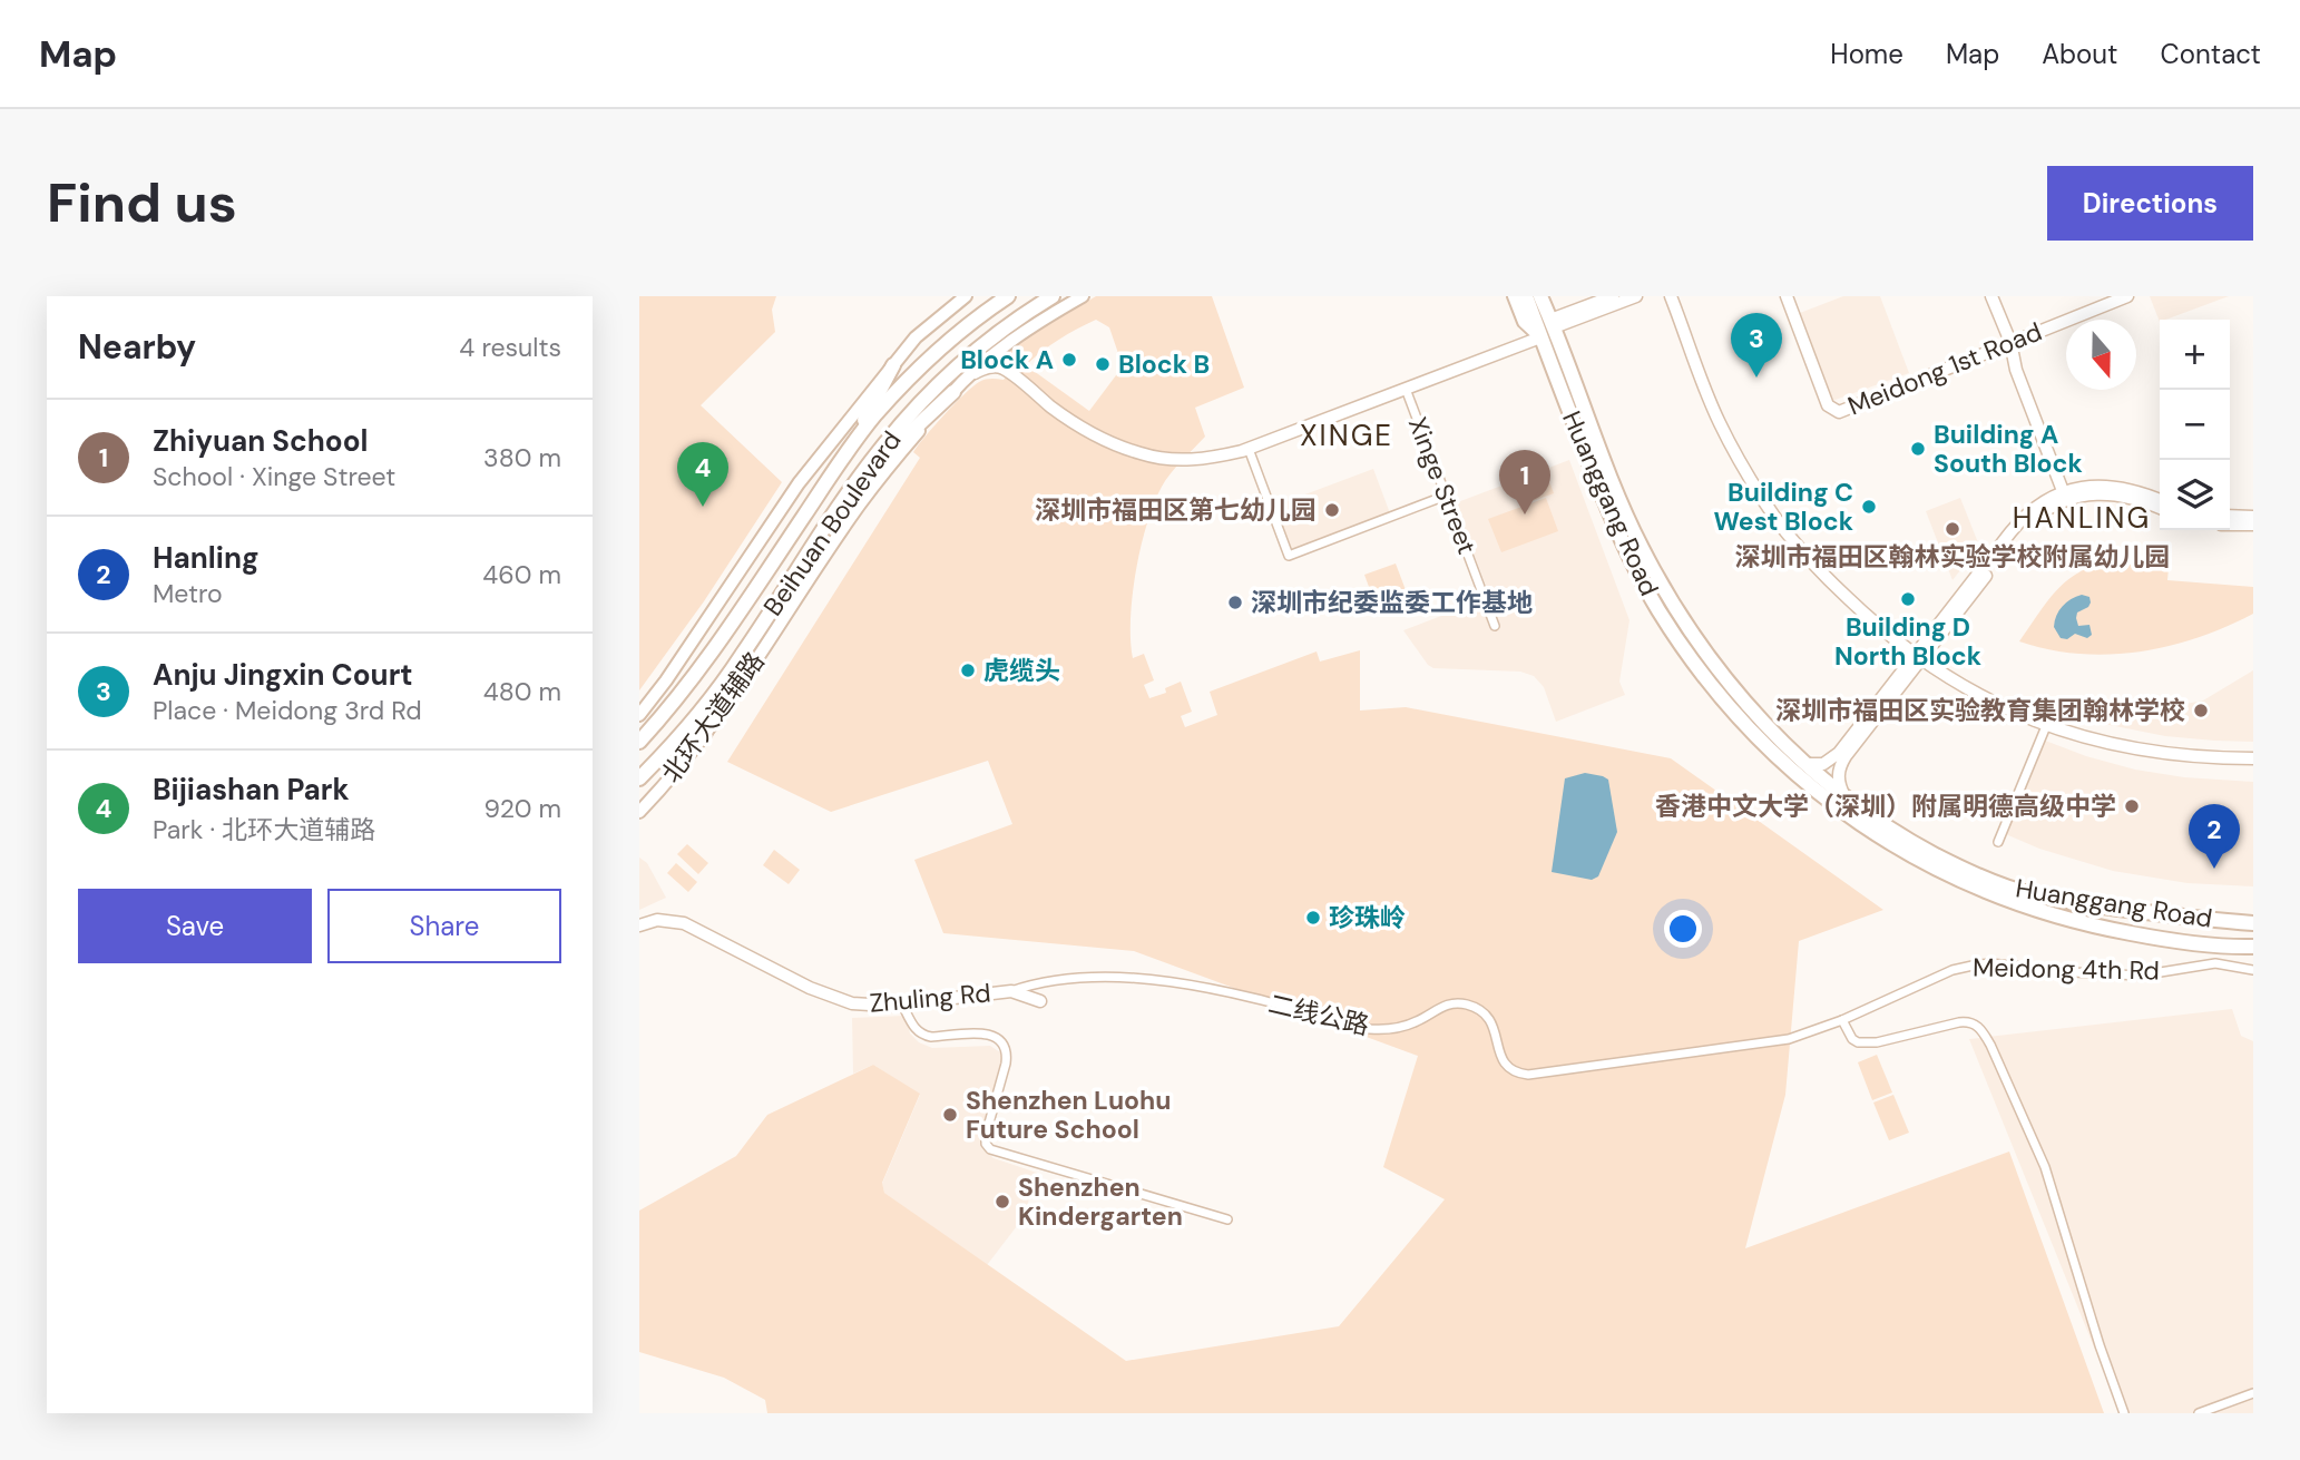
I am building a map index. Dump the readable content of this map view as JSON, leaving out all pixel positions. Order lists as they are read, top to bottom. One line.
{"streets":{"highway":["Huanggang Road","Beihuan Boulevard"],"main road":["北环大道辅路"],"street":["Meidong 1st Road","Xinge Street","Meidong 4th Rd","Zhuling Rd","二线公路"]},"crossings":[["Beihuan Boulevard","北环大道辅路"],["Meidong 4th Rd","二线公路"],["Zhuling Rd","二线公路"]],"districts":["XINGE","HANLING"],"places":["Block A","Block B","Building A South Block","Building C West Block","深圳市福田区第七幼儿园","深圳市福田区翰林实验学校附属幼儿园","Building D North Block","深圳市纪委监委工作基地","虎缆头","深圳市福田区实验教育集团翰林学校","香港中文大学（深圳）附属明德高级中学","珍珠岭","Shenzhen Luohu Future School","Shenzhen Kindergarten"],"north":"bottom","page":{"header":"Map","nav":["Home","Map","About","Contact"],"buttons":["Directions",["Save","Share"]],"title":"Find us","heading":["Nearby","4 results"],"pins":["3","4","1","2"],"map_buttons":["+","−"],"list":[{"mark":"1","name":"Zhiyuan School","note":"School · Xinge Street","value":"380 m"},{"mark":"2","name":"Hanling","note":"Metro","value":"460 m"},{"mark":"3","name":"Anju Jingxin Court","note":"Place · Meidong 3rd Rd","value":"480 m"},{"mark":"4","name":"Bijiashan Park","note":"Park · 北环大道辅路","value":"920 m"}]}}
